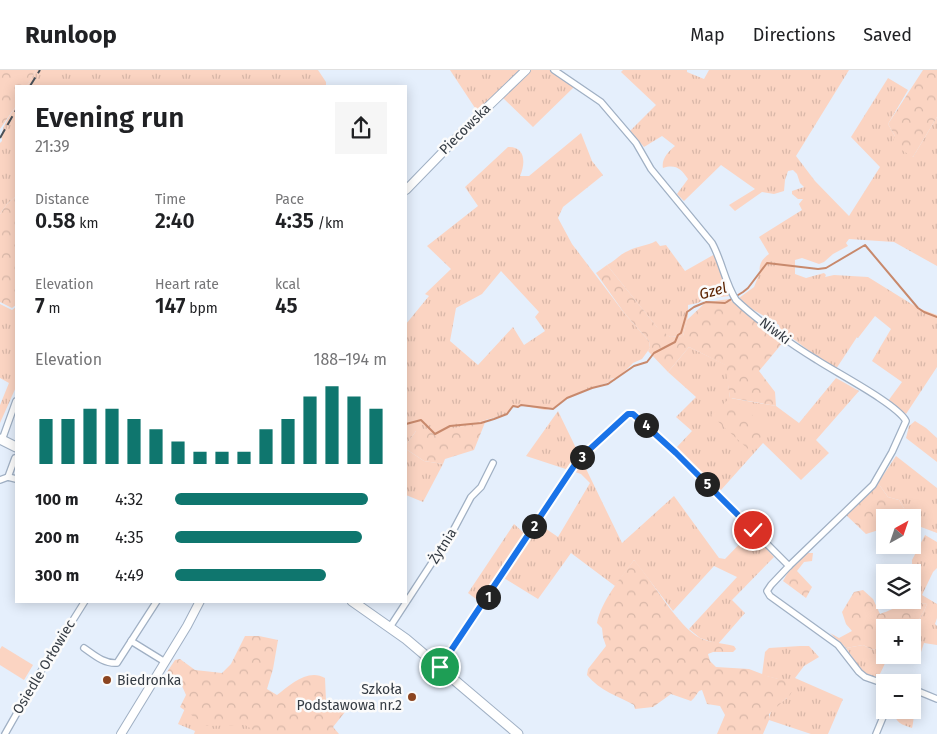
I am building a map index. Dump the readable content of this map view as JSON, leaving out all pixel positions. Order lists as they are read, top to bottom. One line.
{"streets":{"street":["Piecowska","Niwki","Żytnia","Osiedle Orłowiec"]},"water":["Gzel"],"places":["Biedronka","Szkoła Podstawowa nr.2"],"north":"top right","page":{"header":"Runloop","nav":["Map","Directions","Saved"],"heading":["Evening run","21:39"],"stats":[["Distance","0.58 km"],["Time","2:40"],["Pace","4:35 /km"],["Elevation","7 m"],["Heart rate","147 bpm"],["kcal","45"]],"chart":["Elevation","188–194 m"],"pins":["4","3","5","2","1"],"list":[{"name":"100 m","note":"4:32"},{"name":"200 m","note":"4:35"},{"name":"300 m","note":"4:49"}],"map_buttons":["+","−"]}}
